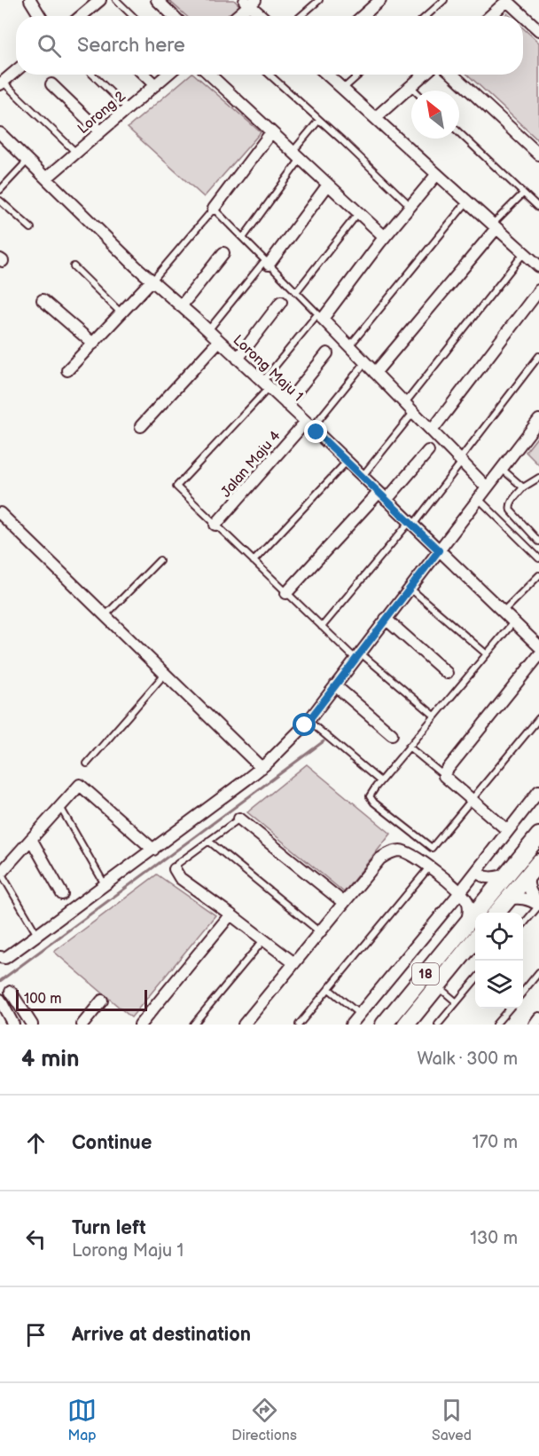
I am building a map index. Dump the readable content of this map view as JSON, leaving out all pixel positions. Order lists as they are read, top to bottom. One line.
{"streets":{"main road":["18"],"street":["Lorong 2","Lorong Maju 1","Jalan Maju 4"]},"crossings":[["Lorong 2","Lorong Maju 1"],["Lorong Maju 1","Jalan Maju 4"]],"scale_bar":"100 m","north":"top left","page":{"search":"Search here","scale":"100 m","heading":["4 min","Walk · 300 m"],"list":[["Continue","170 m"],["Turn left","Lorong Maju 1","130 m"],"Arrive at destination"],"nav":["Map","Directions","Saved"]}}
